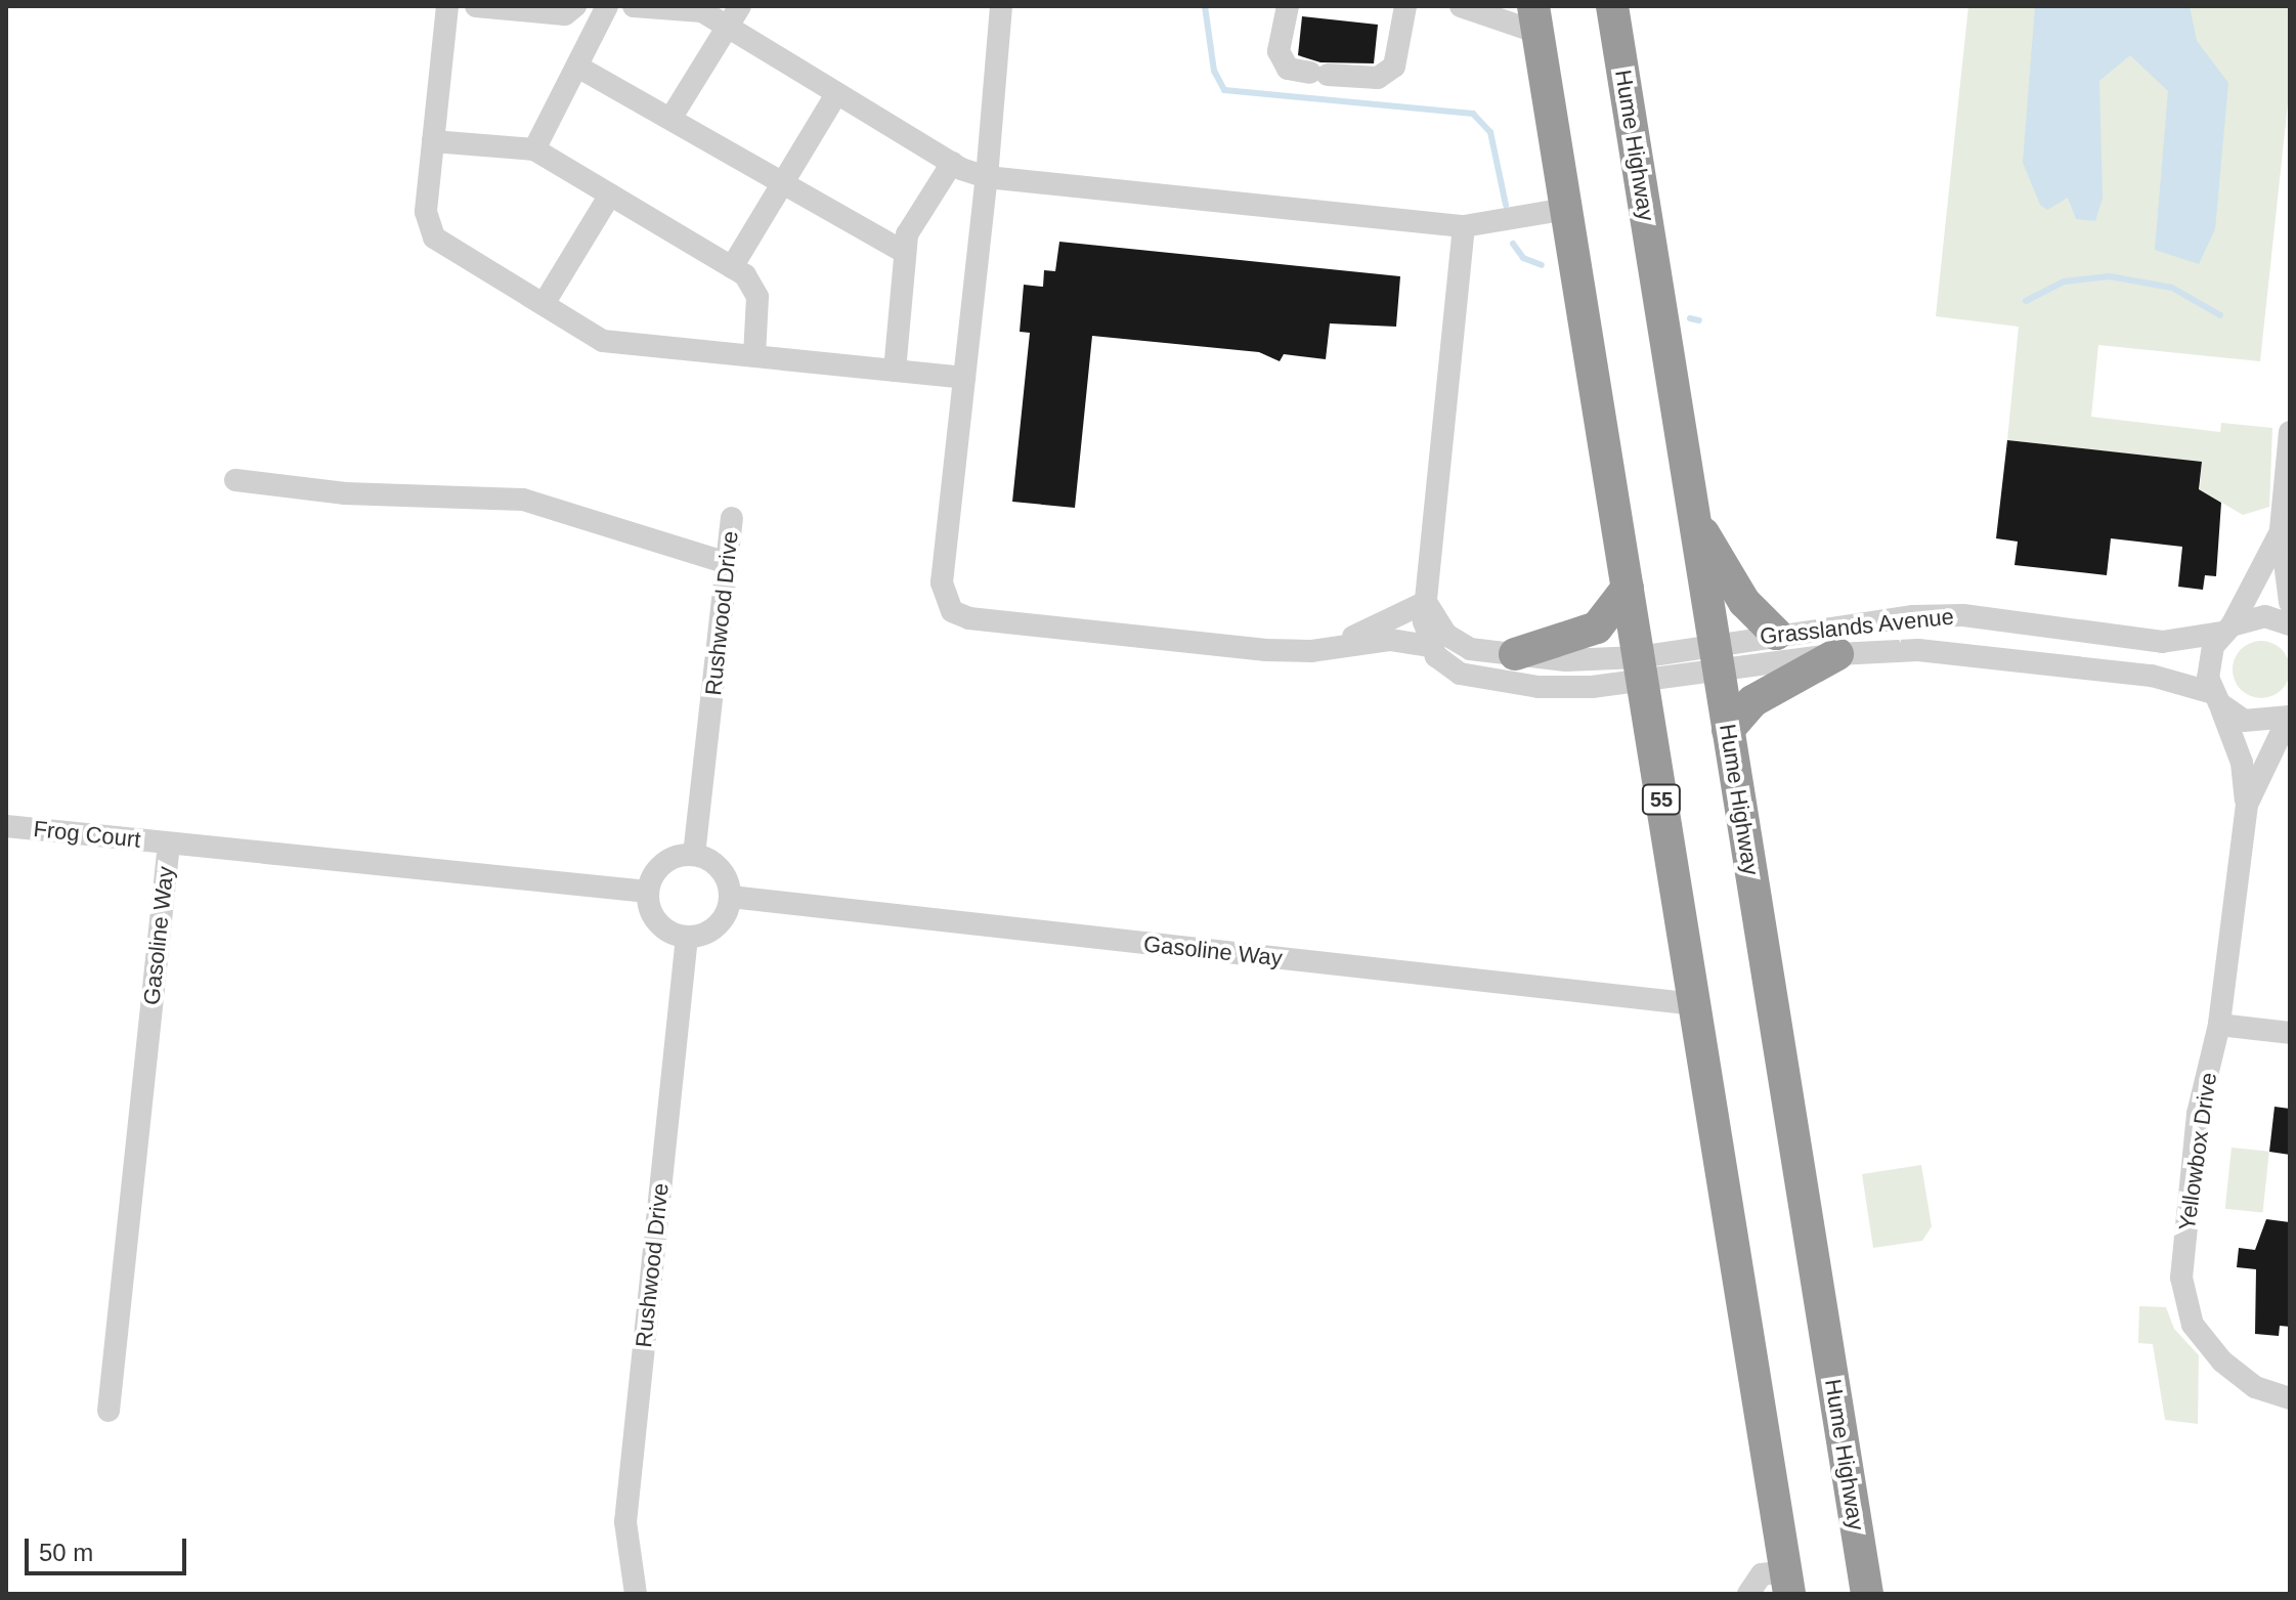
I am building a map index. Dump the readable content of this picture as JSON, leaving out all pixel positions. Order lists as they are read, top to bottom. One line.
{"streets":{"highway":["Hume Highway","55"],"street":["Rushwood Drive","Grasslands Avenue","Frog Court","Gasoline Way","Yellowbox Drive"]},"crossings":[["Hume Highway","Grasslands Avenue"],["Rushwood Drive","Gasoline Way"],["Grasslands Avenue","55"],["55","Gasoline Way"],["Frog Court","Gasoline Way"]],"scale_bar":"50 m"}
